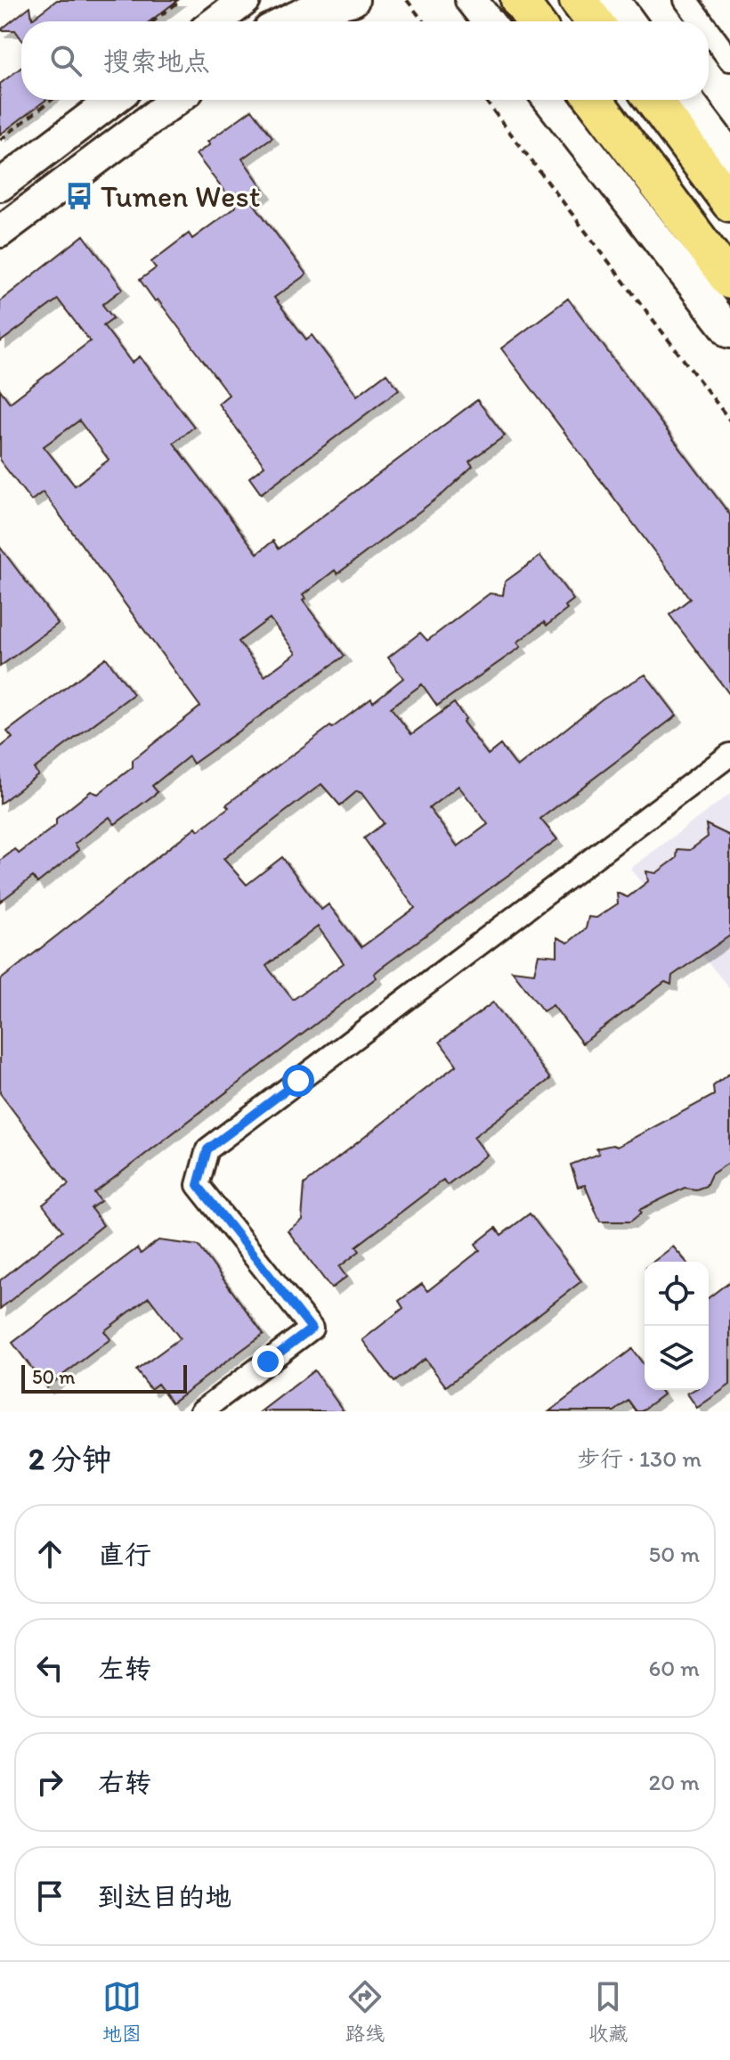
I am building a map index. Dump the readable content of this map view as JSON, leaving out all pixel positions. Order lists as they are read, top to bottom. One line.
{"places":{"bus stop":["Tumen West"]},"scale_bar":"50 m","page":{"search":"搜索地点","scale":"50 m","heading":["2 分钟","步行 · 130 m"],"list":[["直行","50 m"],["左转","60 m"],["右转","20 m"],"到达目的地"],"nav":["地图","路线","收藏"]}}
